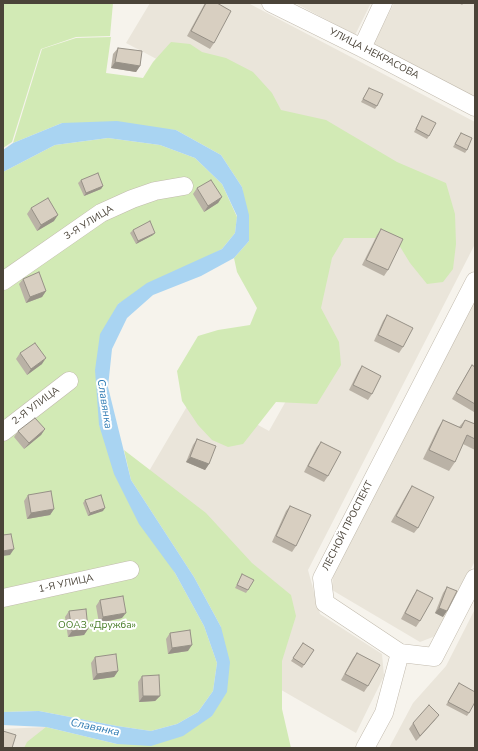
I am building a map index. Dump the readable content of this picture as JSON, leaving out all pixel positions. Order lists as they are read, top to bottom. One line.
{"streets":{"street":["УЛИЦА НЕКРАСОВА","3-Я УЛИЦА","2-Я УЛИЦА","ЛЕСНОЙ ПРОСПЕКТ","1-Я УЛИЦА"]},"water":["Славянка"],"parks":["ООАЗ «Дружба»"]}
